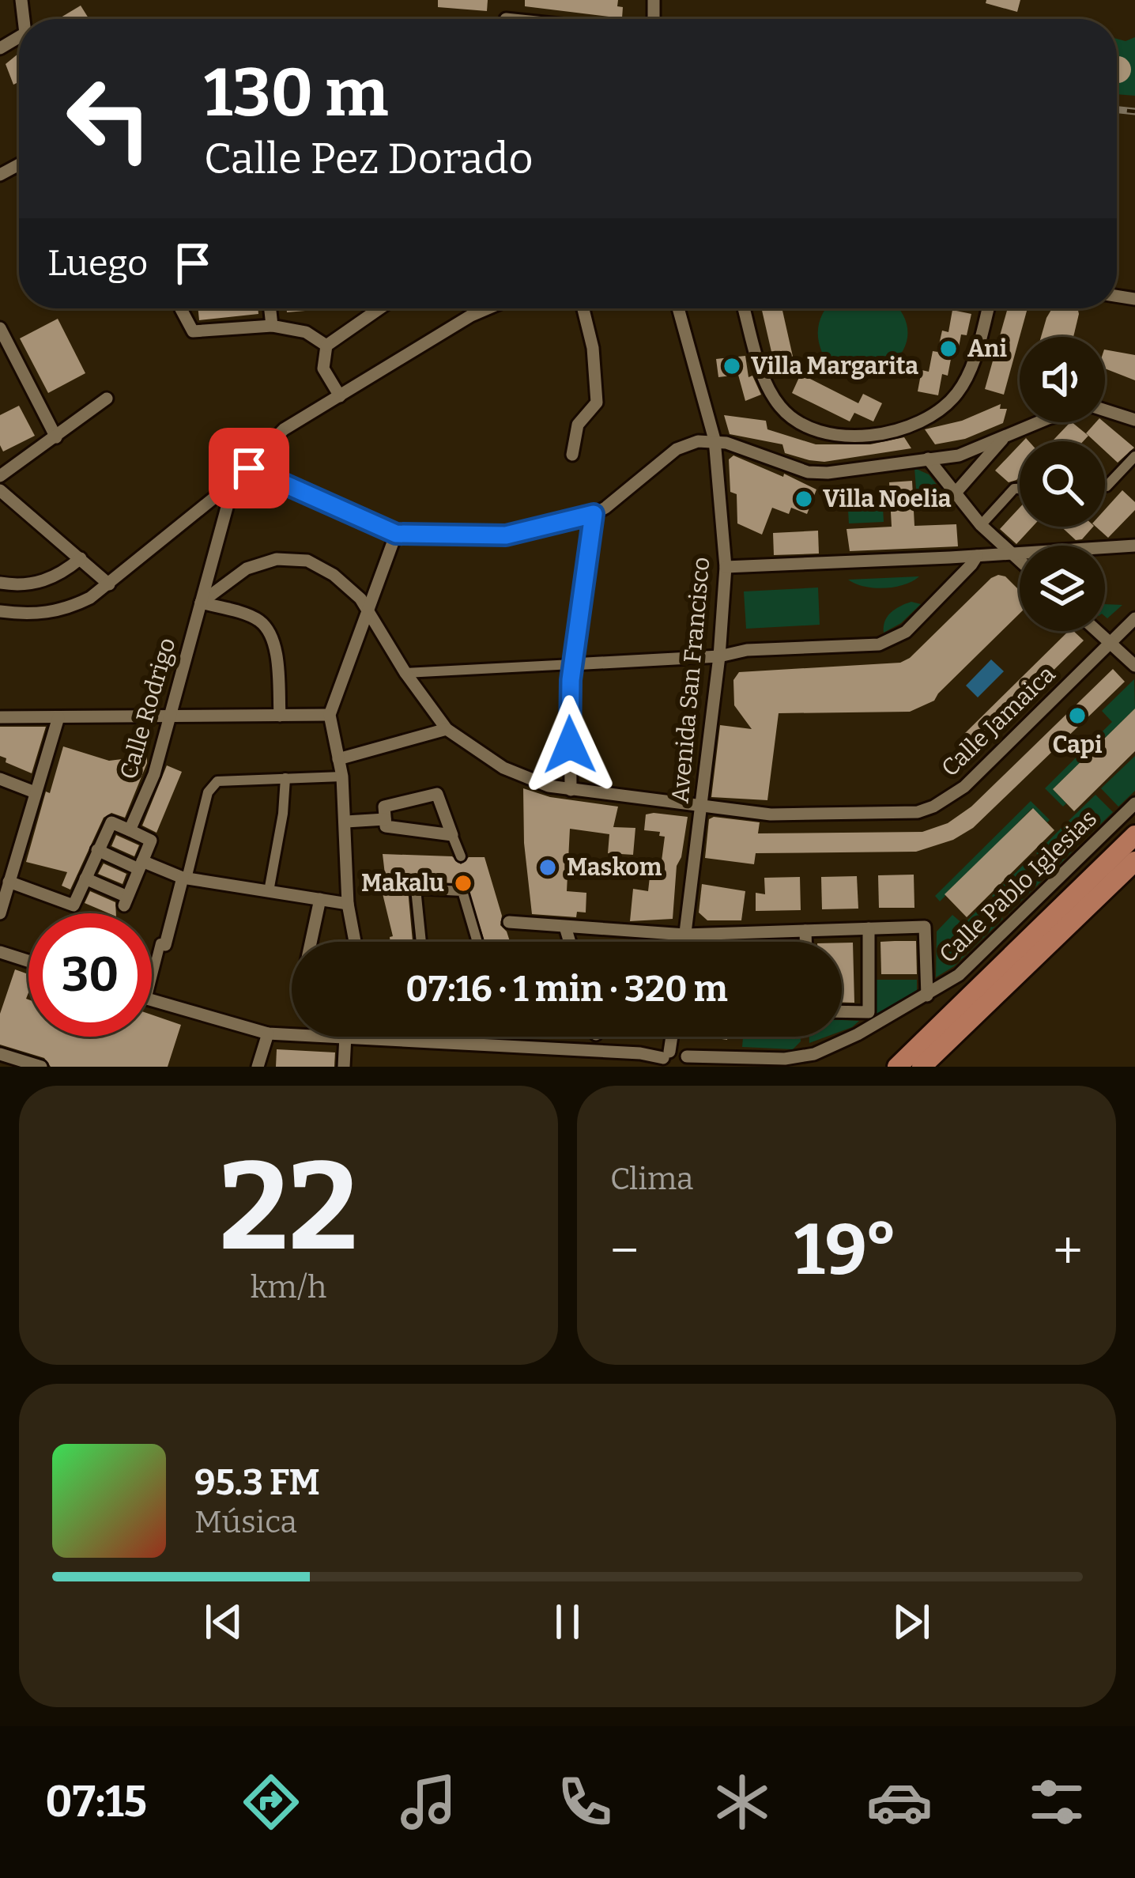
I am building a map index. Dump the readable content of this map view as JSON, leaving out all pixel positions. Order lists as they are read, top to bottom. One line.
{"streets":{"street":["Avenida San Francisco","Calle Rodrigo","Calle Jamaica","Calle Pablo Iglesias"]},"crossings":[["Avenida San Francisco","Calle Jamaica"],["Calle Rodrigo","Calle Jamaica"]],"places":["Ani","Villa Margarita","Villa Noelia","Capi","Maskom","Makalu"],"page":{"turn":["130 m","Calle Pez Dorado"],"then":"Luego","limit":"30","trip":"07:16 · 1 min · 320 m","tile":[["22","km/h"],"Clima"],"heat":["−","19°","+"],"song":["95.3 FM","Música"],"tabs":"07:15"}}
